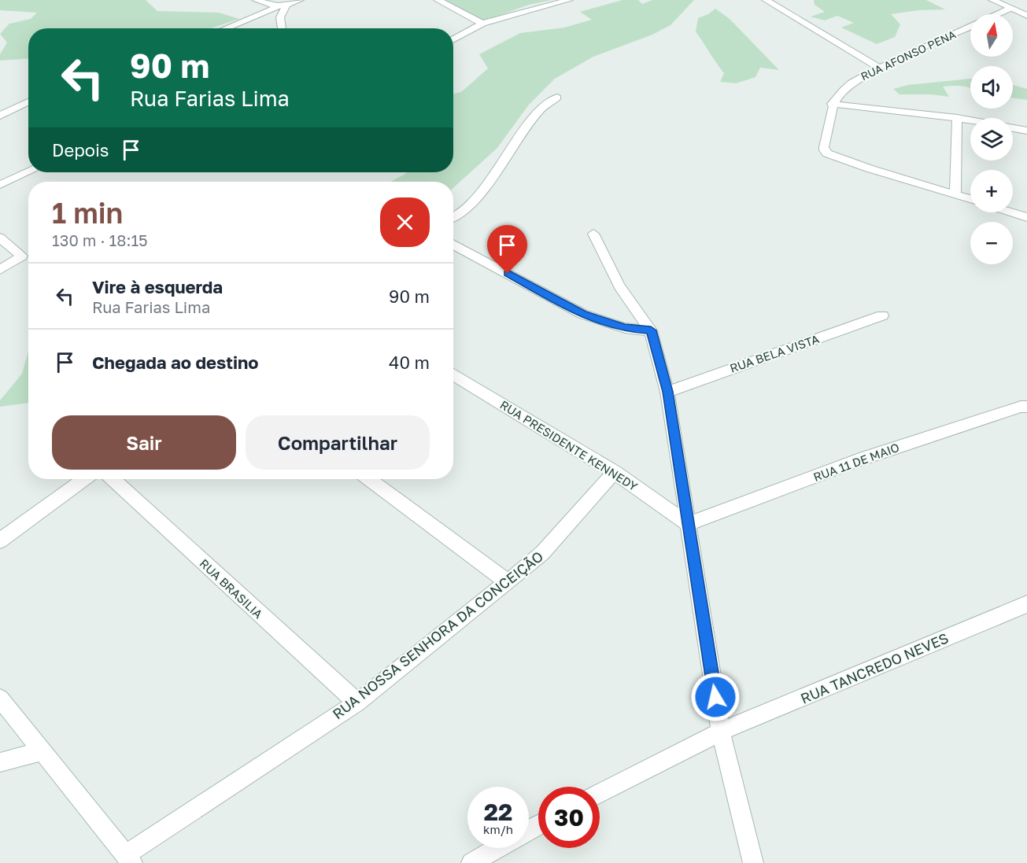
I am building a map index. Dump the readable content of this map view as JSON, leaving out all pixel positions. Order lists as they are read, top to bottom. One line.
{"streets":{"street":["RUA AFONSO PENA","RUA BELA VISTA","RUA PRESIDENTE KENNEDY","RUA 11 DE MAIO","RUA BRASILIA","RUA NOSSA SENHORA DA CONCEIÇÃO","RUA TANCREDO NEVES"]},"crossings":[["RUA PRESIDENTE KENNEDY","RUA 11 DE MAIO"],["RUA PRESIDENTE KENNEDY","RUA NOSSA SENHORA DA CONCEIÇÃO"],["RUA BRASILIA","RUA NOSSA SENHORA DA CONCEIÇÃO"]],"north":"top","page":{"map_buttons":["+","−"],"turn":["90 m","Rua Farias Lima"],"then":"Depois","heading":["1 min","130 m · 18:15"],"list":[{"name":"Vire à esquerda","note":"Rua Farias Lima","value":"90 m"},{"name":"Chegada ao destino","value":"40 m"}],"buttons":["Sair","Compartilhar"],"speed":"22 km/h","limit":"30"}}
